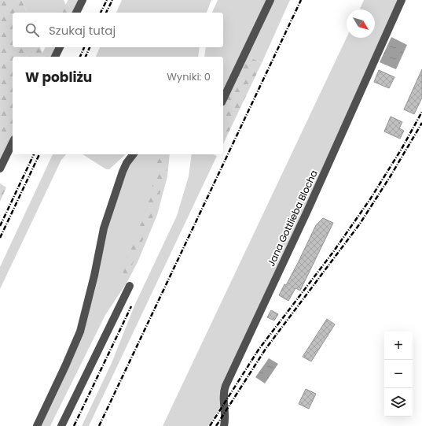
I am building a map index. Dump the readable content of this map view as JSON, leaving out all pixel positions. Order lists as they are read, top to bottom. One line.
{"streets":{"street":["Jana Gottlieba Blocha"]},"north":"bottom right","page":{"search":"Szukaj tutaj","heading":["W pobliżu","Wyniki: 0"],"map_buttons":["+","−"]}}
